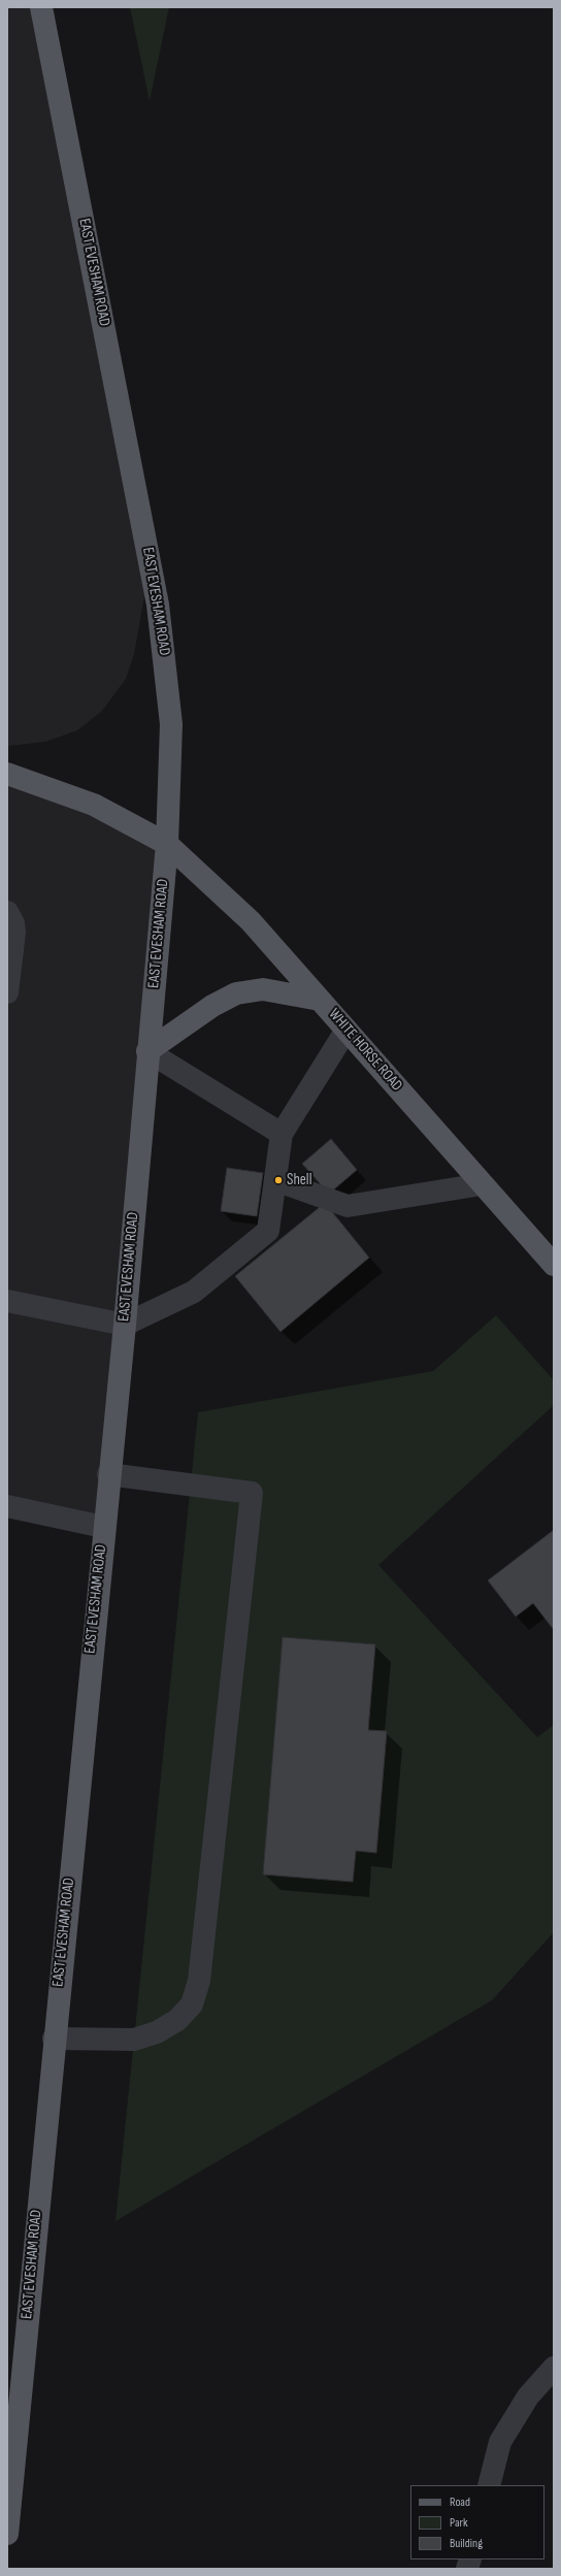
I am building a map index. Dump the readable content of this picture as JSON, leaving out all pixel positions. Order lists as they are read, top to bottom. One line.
{"streets":{"main road":["EAST EVESHAM ROAD","WHITE HORSE ROAD"]},"crossings":[["EAST EVESHAM ROAD","WHITE HORSE ROAD"]],"places":["Shell"],"legend":["Road","Park","Building"]}
